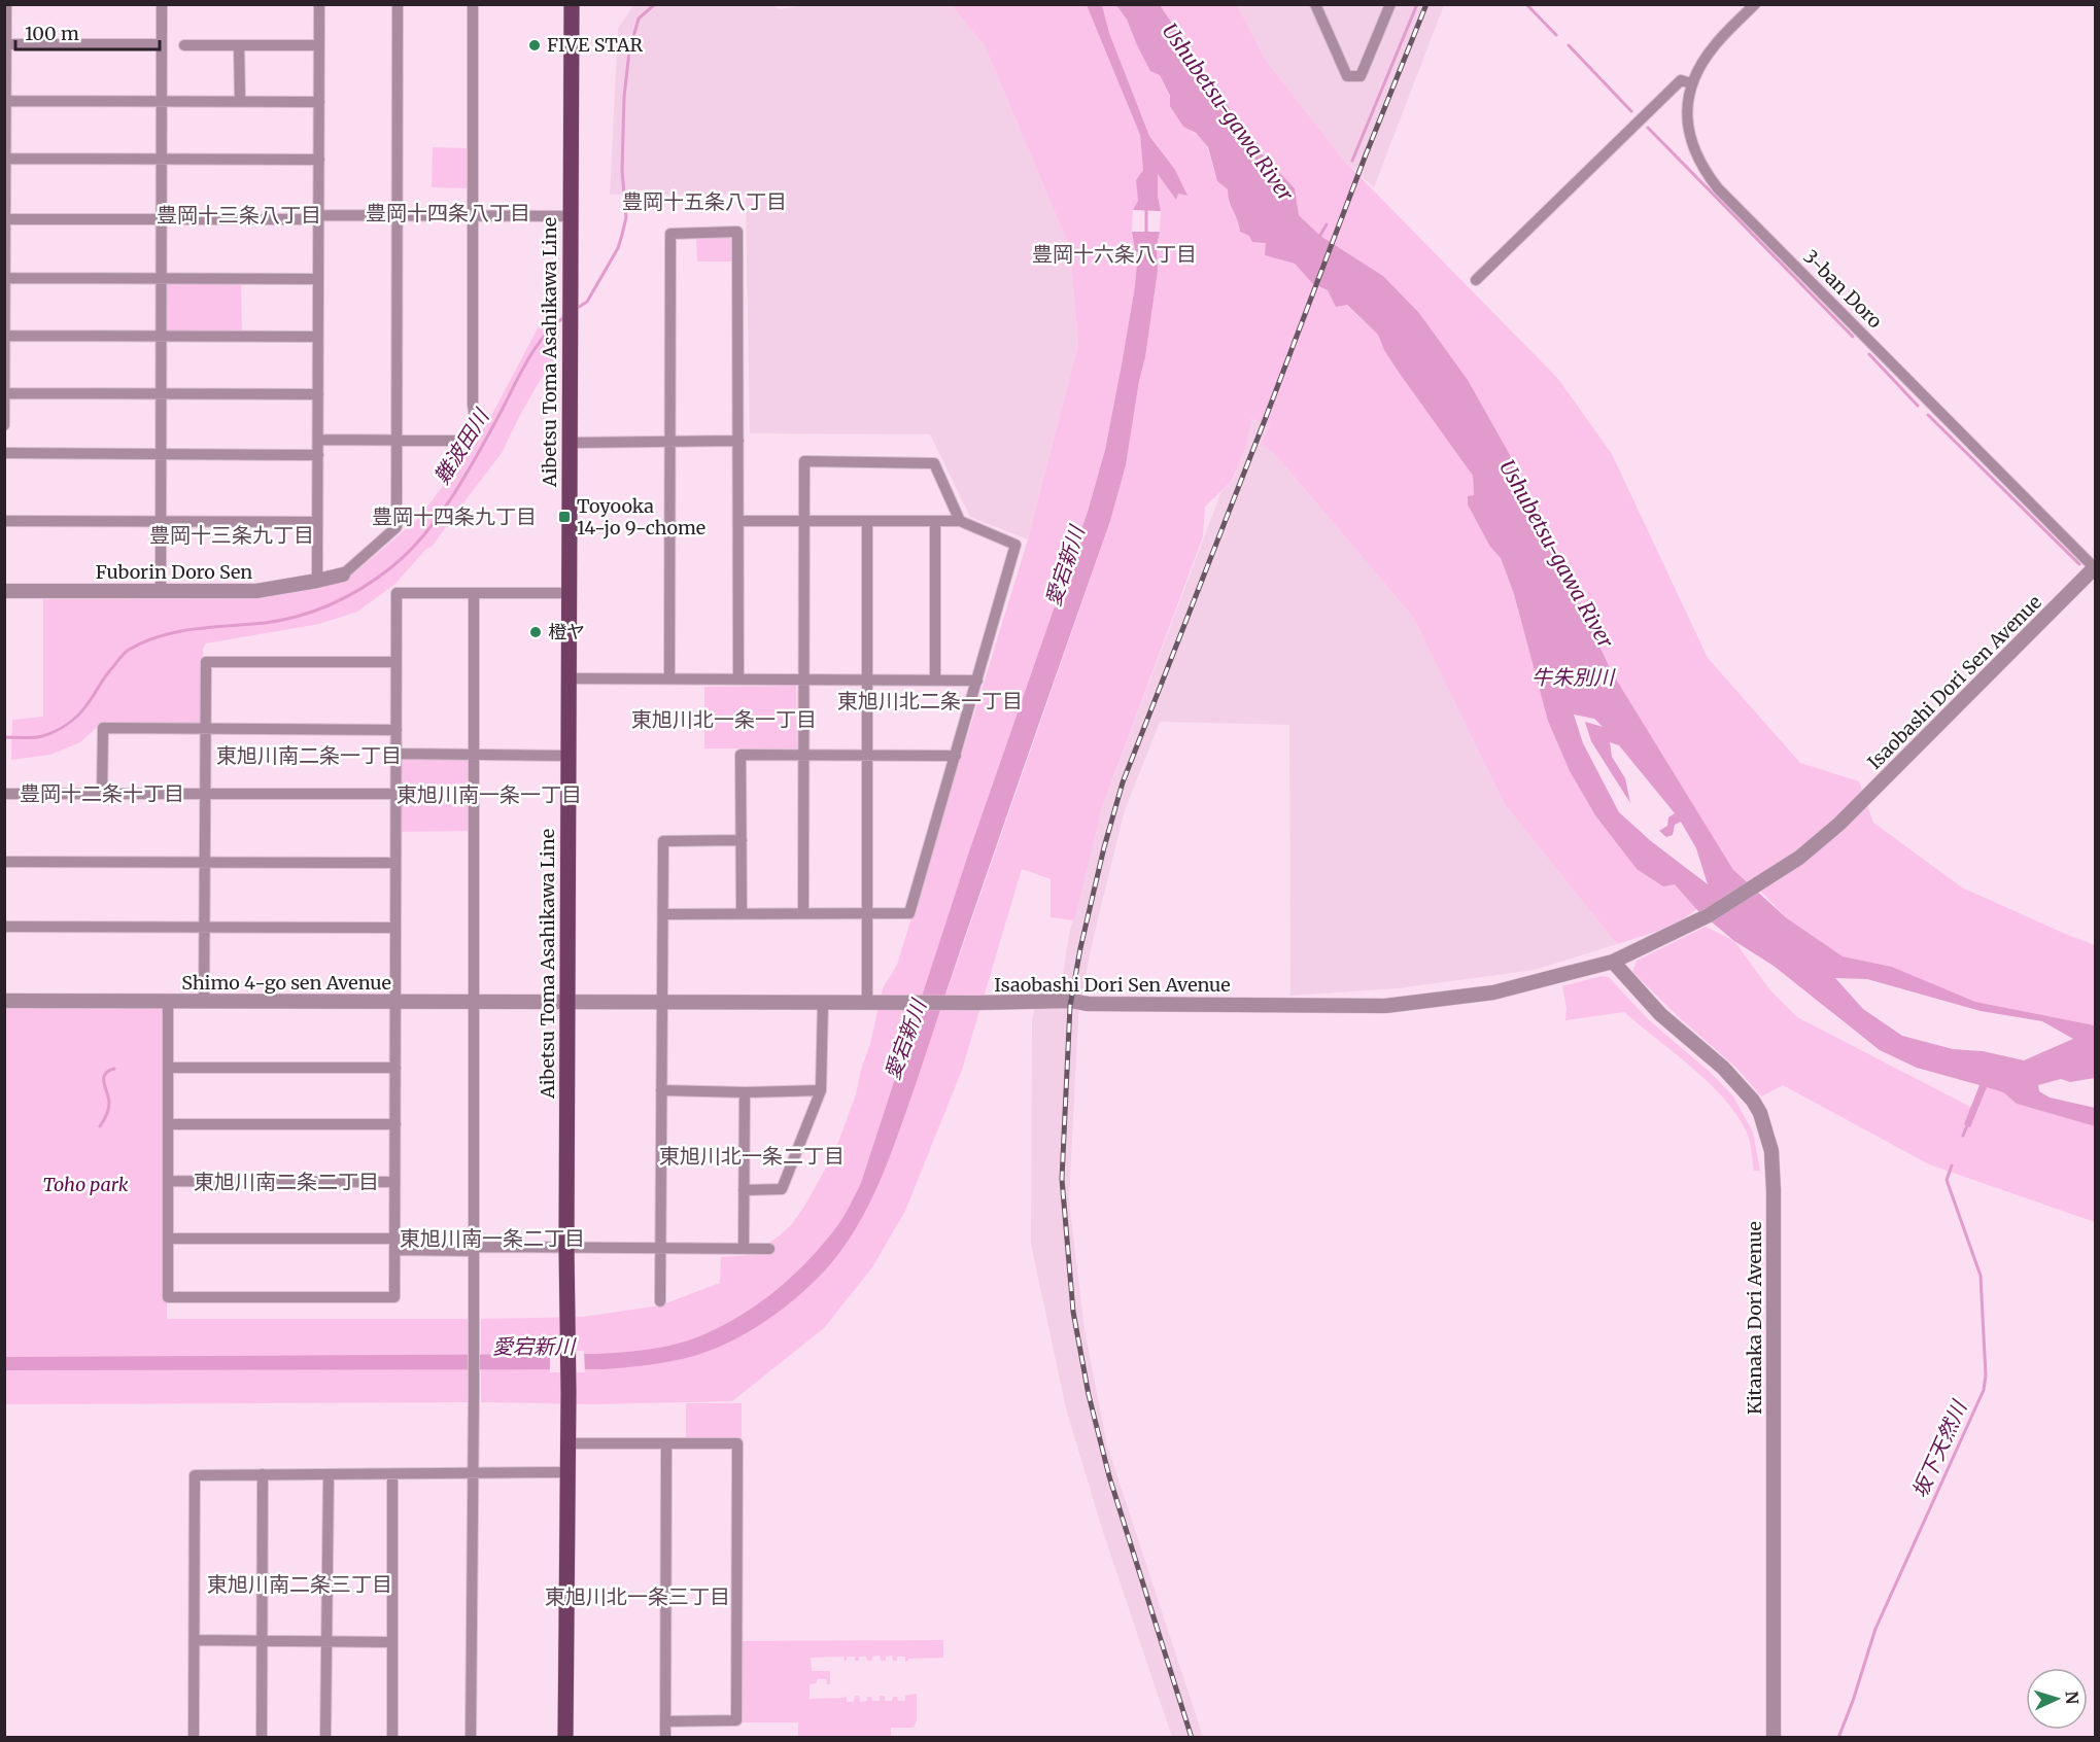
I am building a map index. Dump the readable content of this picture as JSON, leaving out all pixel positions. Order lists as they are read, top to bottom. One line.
{"streets":{"main road":["Aibetsu Toma Asahikawa Line"],"street":["3-ban Doro","Fuborin Doro Sen","Isaobashi Dori Sen Avenue","Shimo 4-go sen Avenue","Kitanaka Dori Avenue"]},"crossings":[["3-ban Doro","Isaobashi Dori Sen Avenue"],["Aibetsu Toma Asahikawa Line","Isaobashi Dori Sen Avenue"],["Aibetsu Toma Asahikawa Line","Shimo 4-go sen Avenue"],["Isaobashi Dori Sen Avenue","Shimo 4-go sen Avenue"],["Isaobashi Dori Sen Avenue","Kitanaka Dori Avenue"]],"districts":["豊岡十五条八丁目","豊岡十四条八丁目","豊岡十三条八丁目","豊岡十六条八丁目","豊岡十四条九丁目","豊岡十三条九丁目","東旭川北二条一丁目","東旭川北一条一丁目","東旭川南二条一丁目","豊岡十二条十丁目","東旭川南一条一丁目","東旭川北一条二丁目","東旭川南二条二丁目","東旭川南一条二丁目","東旭川南二条三丁目","東旭川北一条三丁目"],"water":["Ushubetsu-gawa River","難波田川","愛宕新川","牛朱別川","坂下天然川"],"parks":["Toho park"],"places":{"other":["FIVE STAR","橙ヤ"],"transit":["Toyooka 14-jo 9-chome"]},"scale_bar":"100 m","north":"right"}
